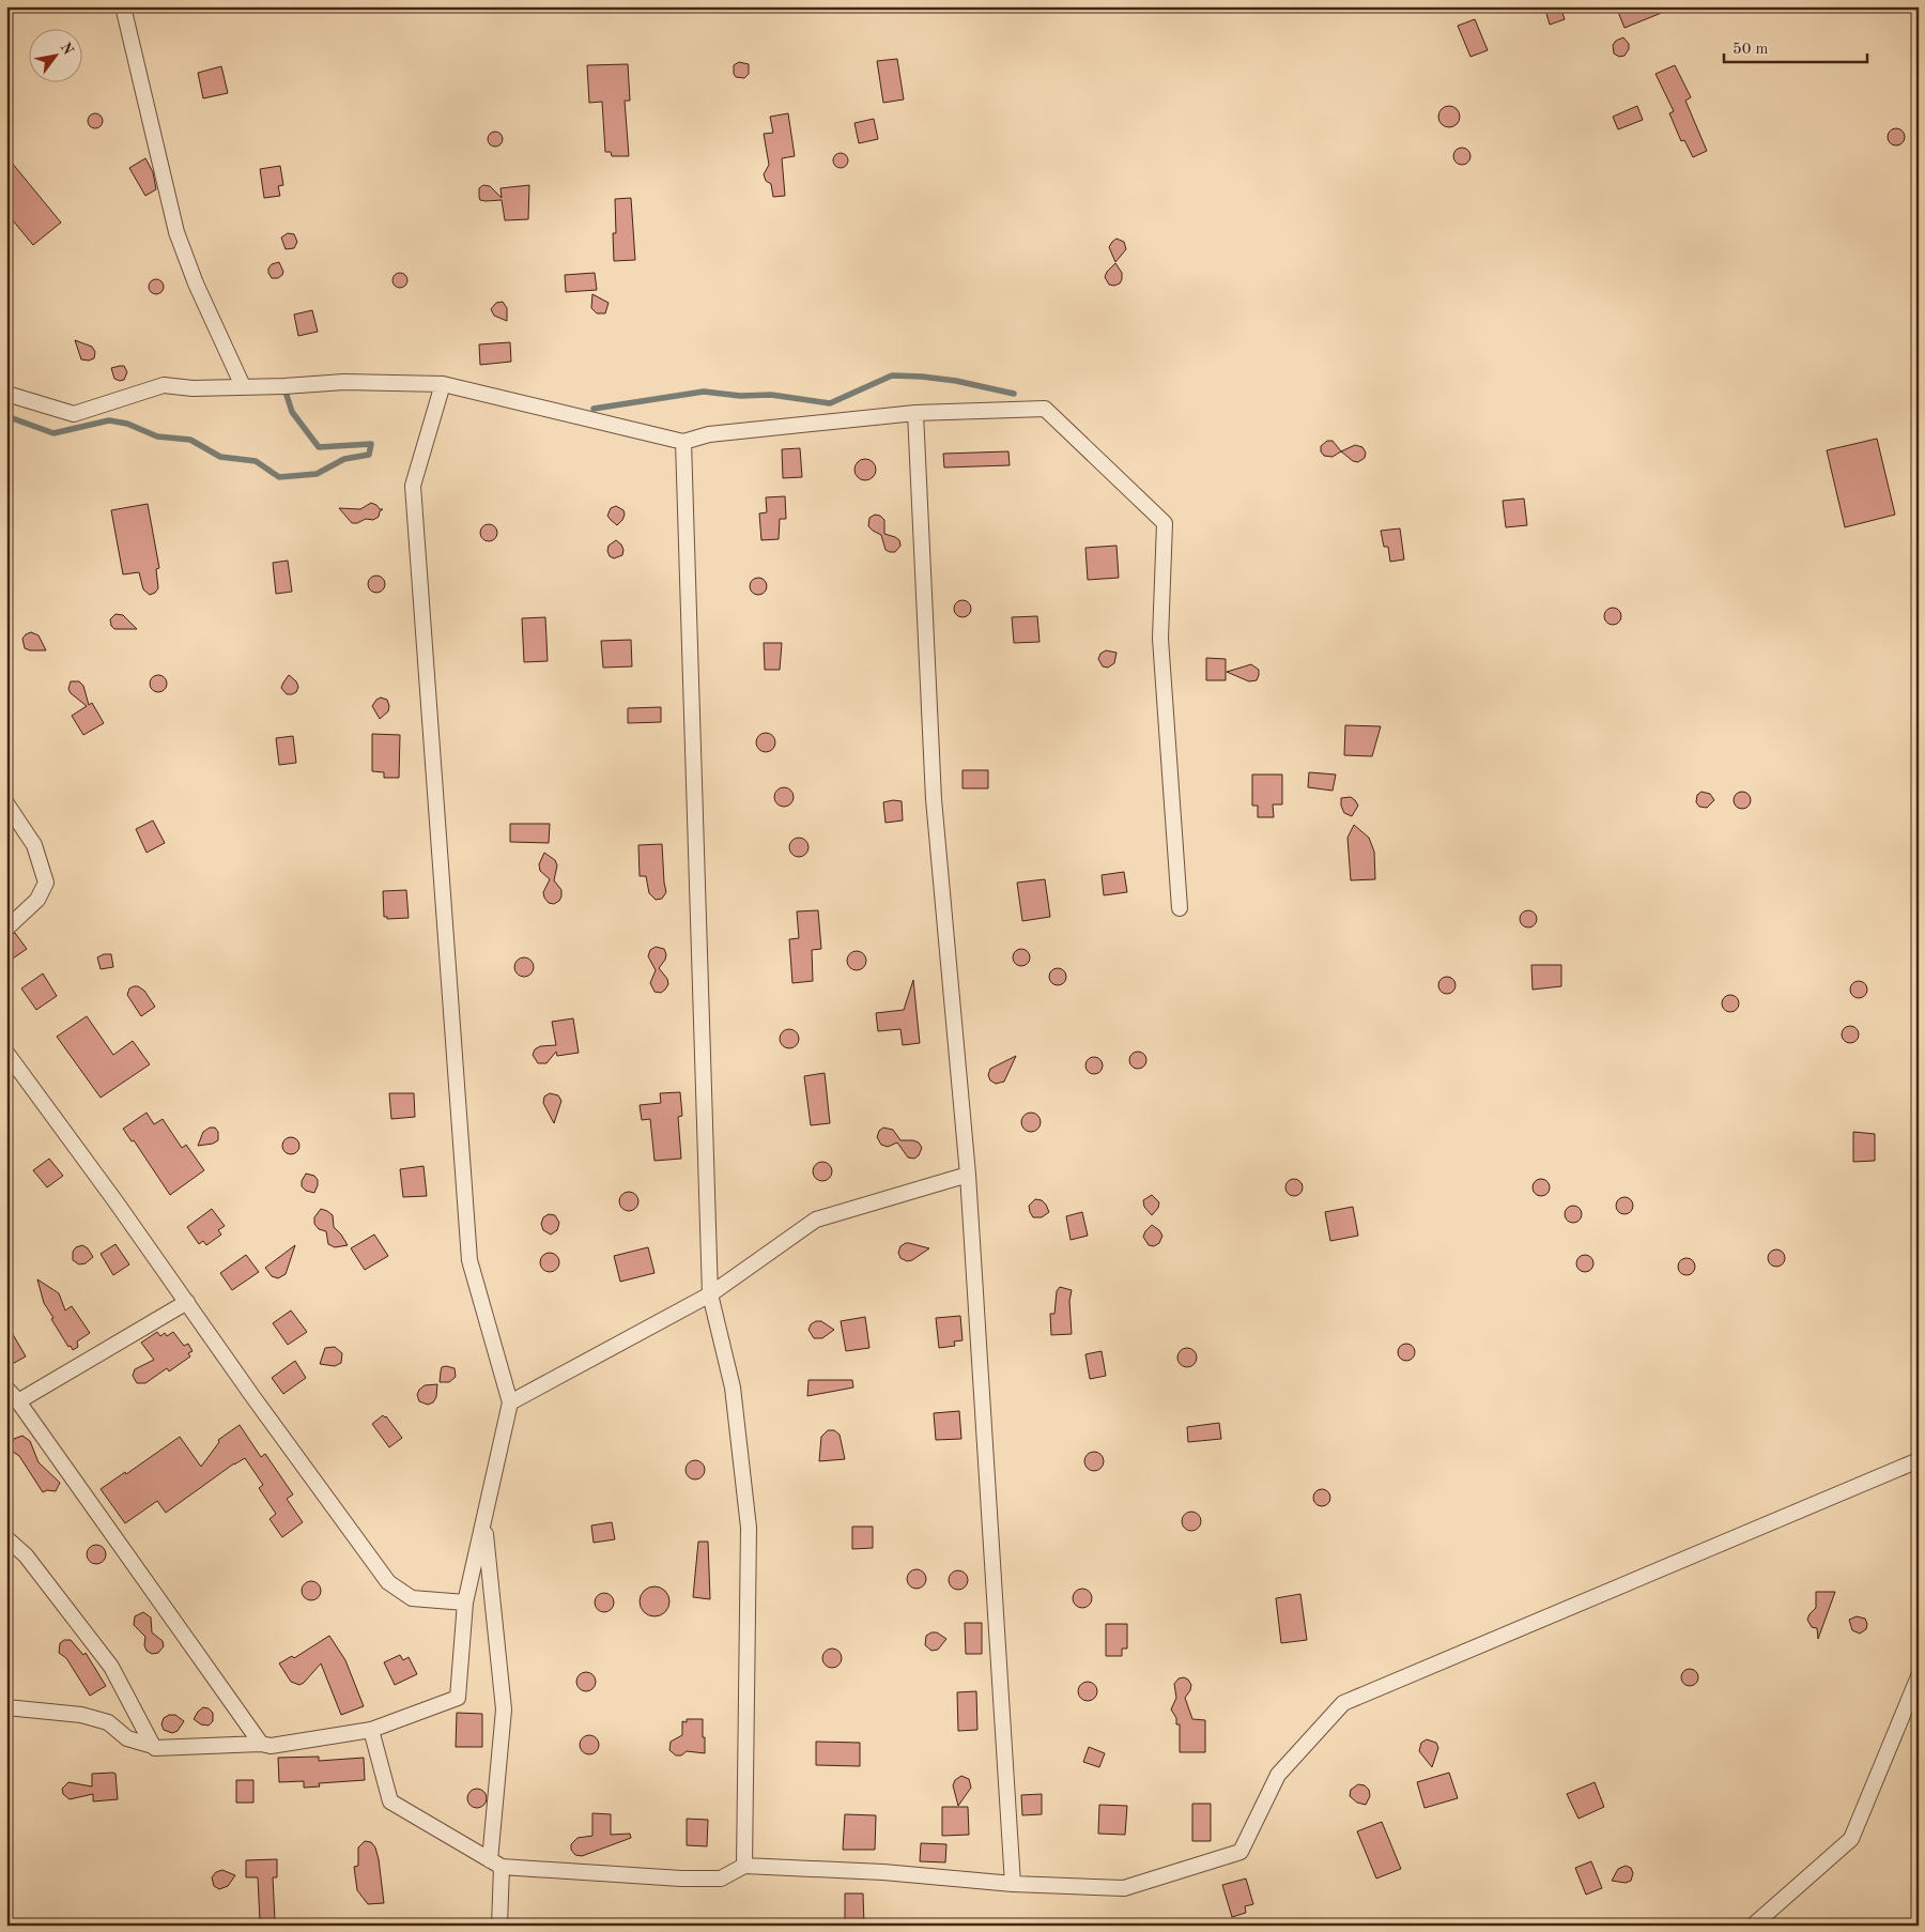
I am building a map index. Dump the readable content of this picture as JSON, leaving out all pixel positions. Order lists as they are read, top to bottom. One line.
{"scale_bar":"50 m","north":"top right"}
